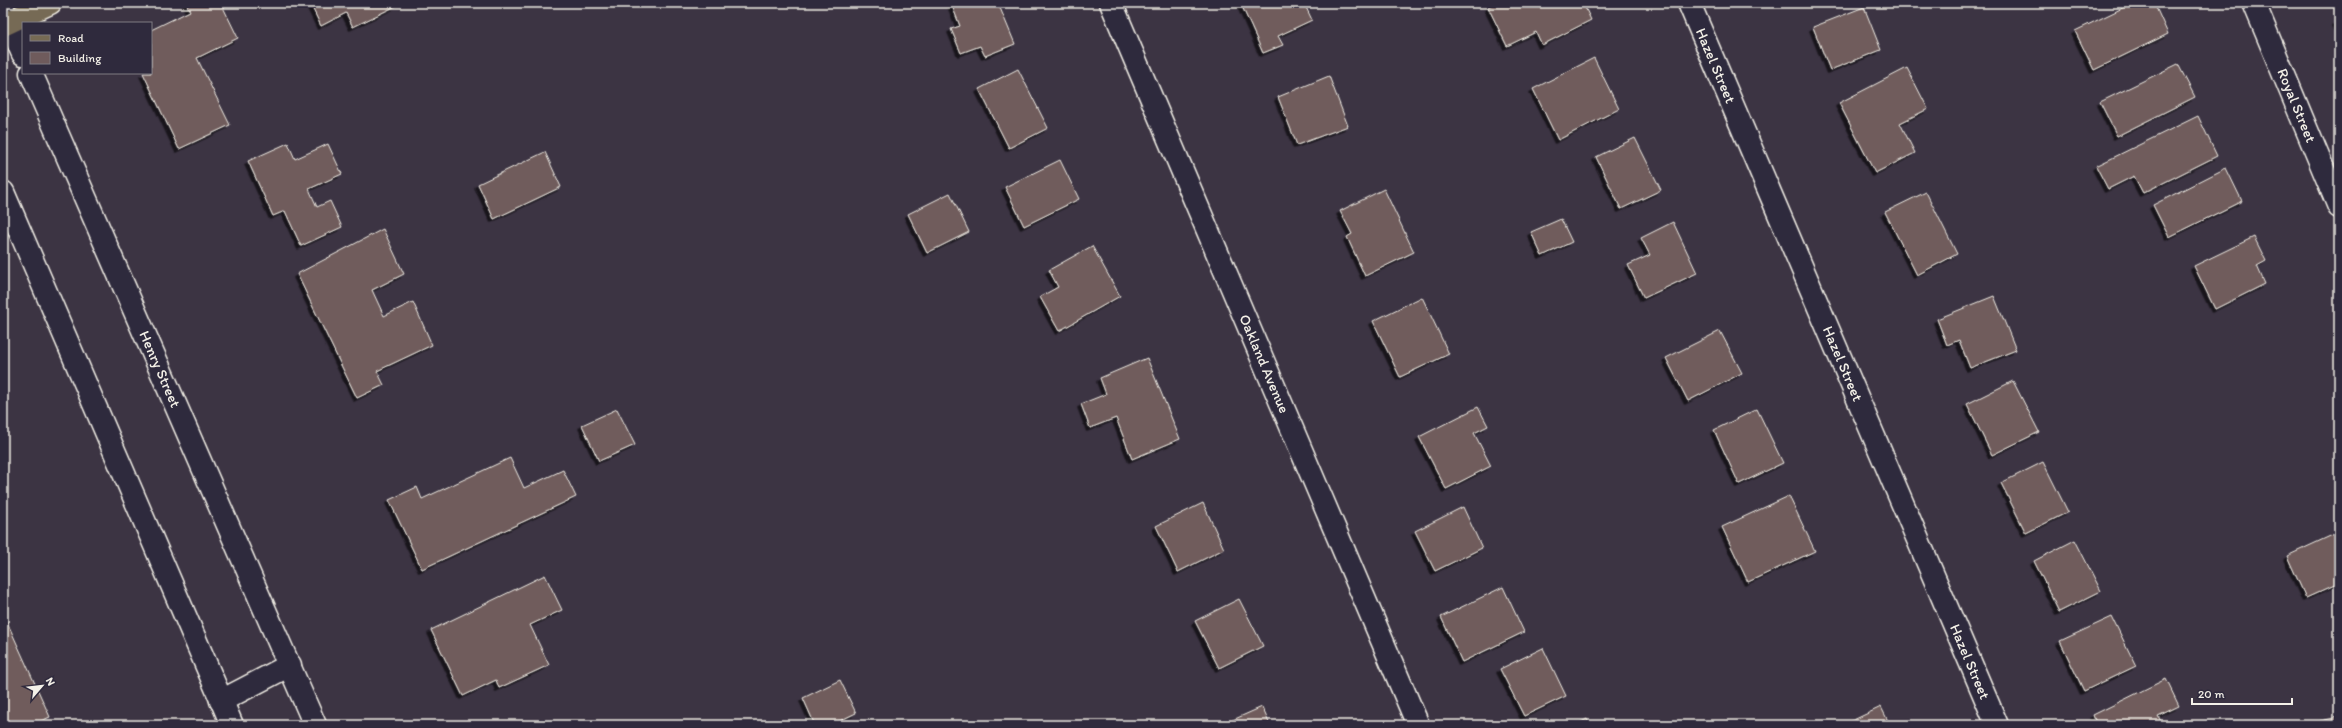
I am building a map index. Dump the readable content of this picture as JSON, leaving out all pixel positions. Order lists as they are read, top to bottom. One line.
{"streets":{"street":["Hazel Street","Royal Street","Oakland Avenue","Henry Street"]},"legend":["Road","Building"],"scale_bar":"20 m","north":"top right"}
